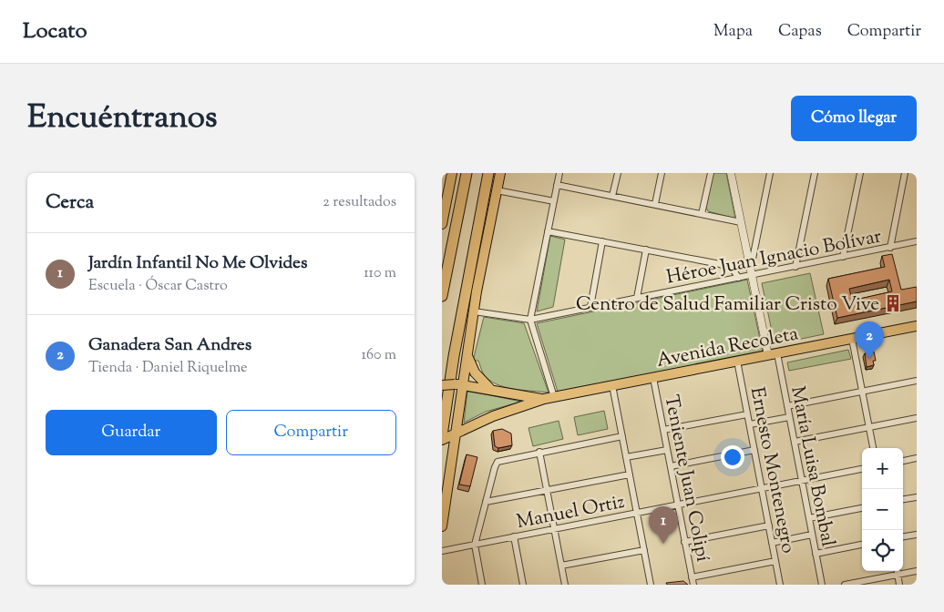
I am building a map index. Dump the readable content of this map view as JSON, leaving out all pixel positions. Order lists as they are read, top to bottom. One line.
{"streets":{"main road":["Avenida Recoleta"],"street":["Héroe Juan Ignacio Bolívar","María Luisa Bombal","Ernesto Montenegro","Teniente Juan Colipí","Manuel Ortiz"]},"crossings":[["Avenida Recoleta","María Luisa Bombal"],["Avenida Recoleta","Ernesto Montenegro"],["Avenida Recoleta","Teniente Juan Colipí"],["María Luisa Bombal","Manuel Ortiz"],["Ernesto Montenegro","Manuel Ortiz"],["Teniente Juan Colipí","Manuel Ortiz"]],"places":{"building":["Centro de Salud Familiar Cristo Vive"]},"page":{"header":"Locato","nav":["Mapa","Capas","Compartir"],"title":"Encuéntranos","buttons":["Cómo llegar",["Guardar","Compartir"]],"heading":["Cerca","2 resultados"],"list":[{"mark":"1","name":"Jardín Infantil No Me Olvides","note":"Escuela · Óscar Castro","value":"110 m"},{"mark":"2","name":"Ganadera San Andres","note":"Tienda · Daniel Riquelme","value":"160 m"}],"pins":["2","1"],"map_buttons":["+","−"]}}
